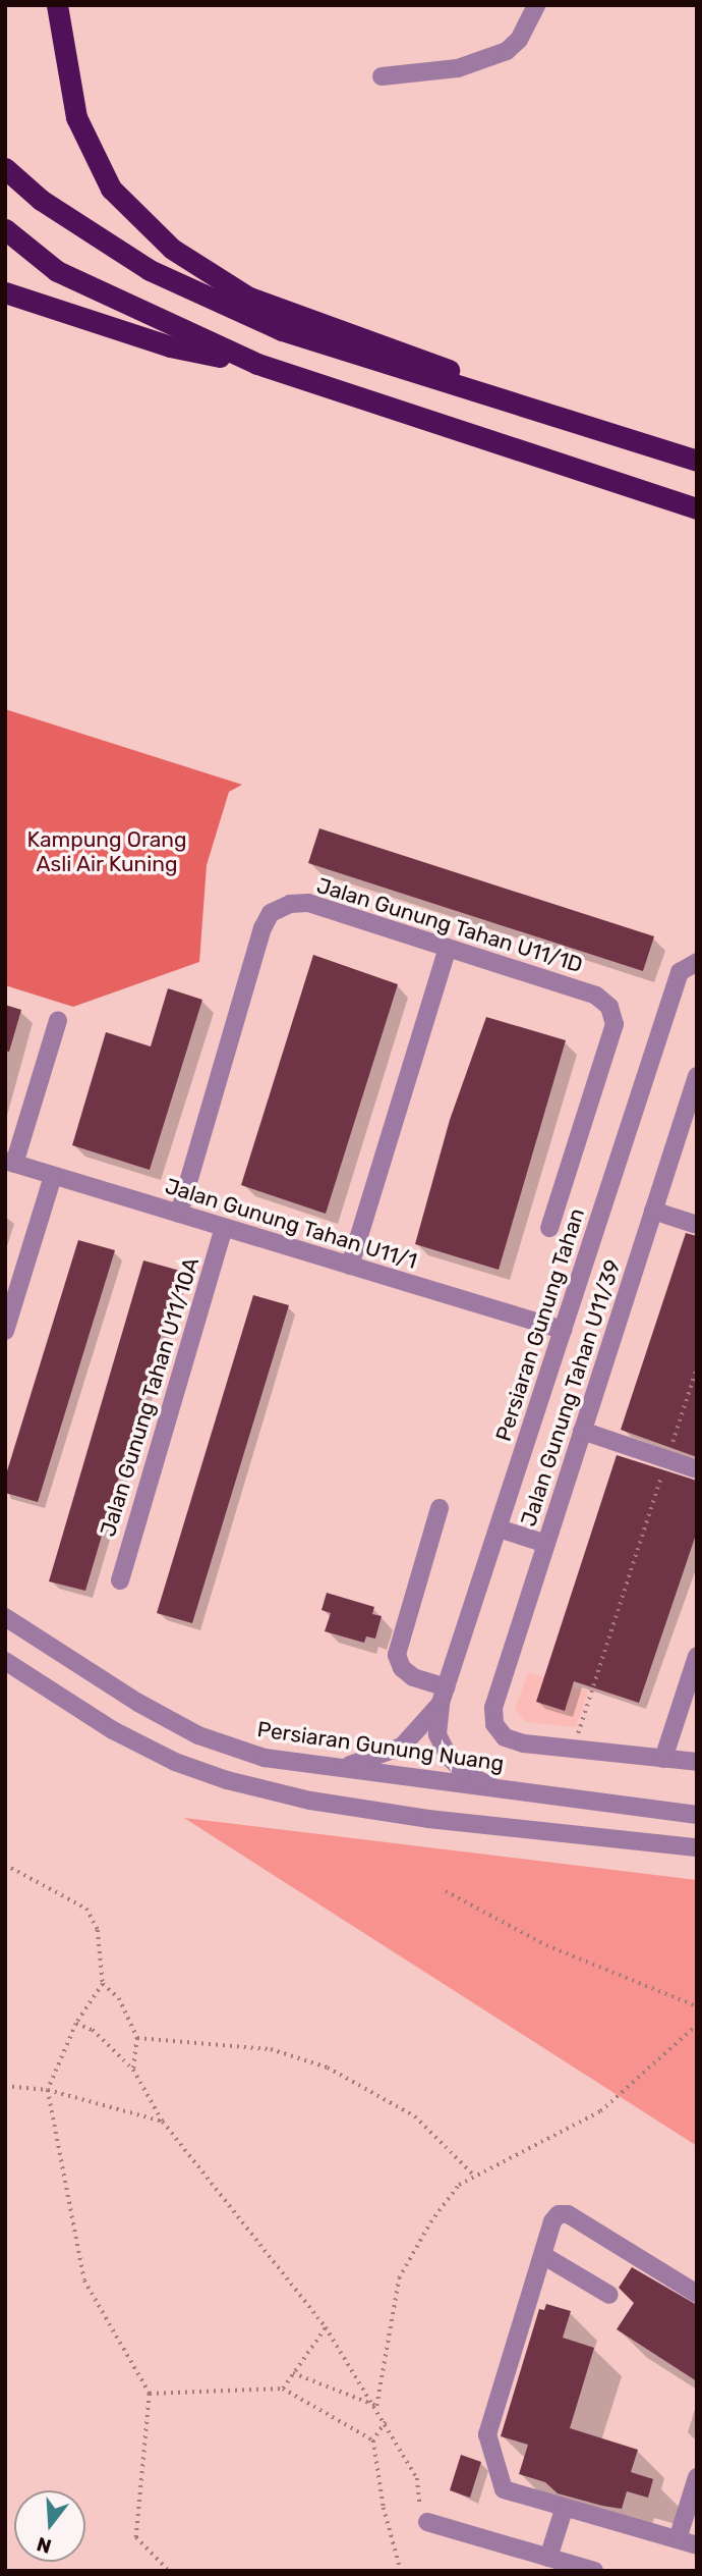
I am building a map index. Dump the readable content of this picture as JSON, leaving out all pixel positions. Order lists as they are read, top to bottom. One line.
{"streets":{"street":["Jalan Gunung Tahan U11/1D","Jalan Gunung Tahan U11/1","Persiaran Gunung Tahan","Jalan Gunung Tahan U11/39","Jalan Gunung Tahan U11/10A","Persiaran Gunung Nuang"]},"crossings":[["Jalan Gunung Tahan U11/1D","Jalan Gunung Tahan U11/1"],["Jalan Gunung Tahan U11/1","Persiaran Gunung Tahan"],["Jalan Gunung Tahan U11/1","Jalan Gunung Tahan U11/10A"]],"parks":["Kampung Orang Asli Air Kuning"],"north":"bottom"}
